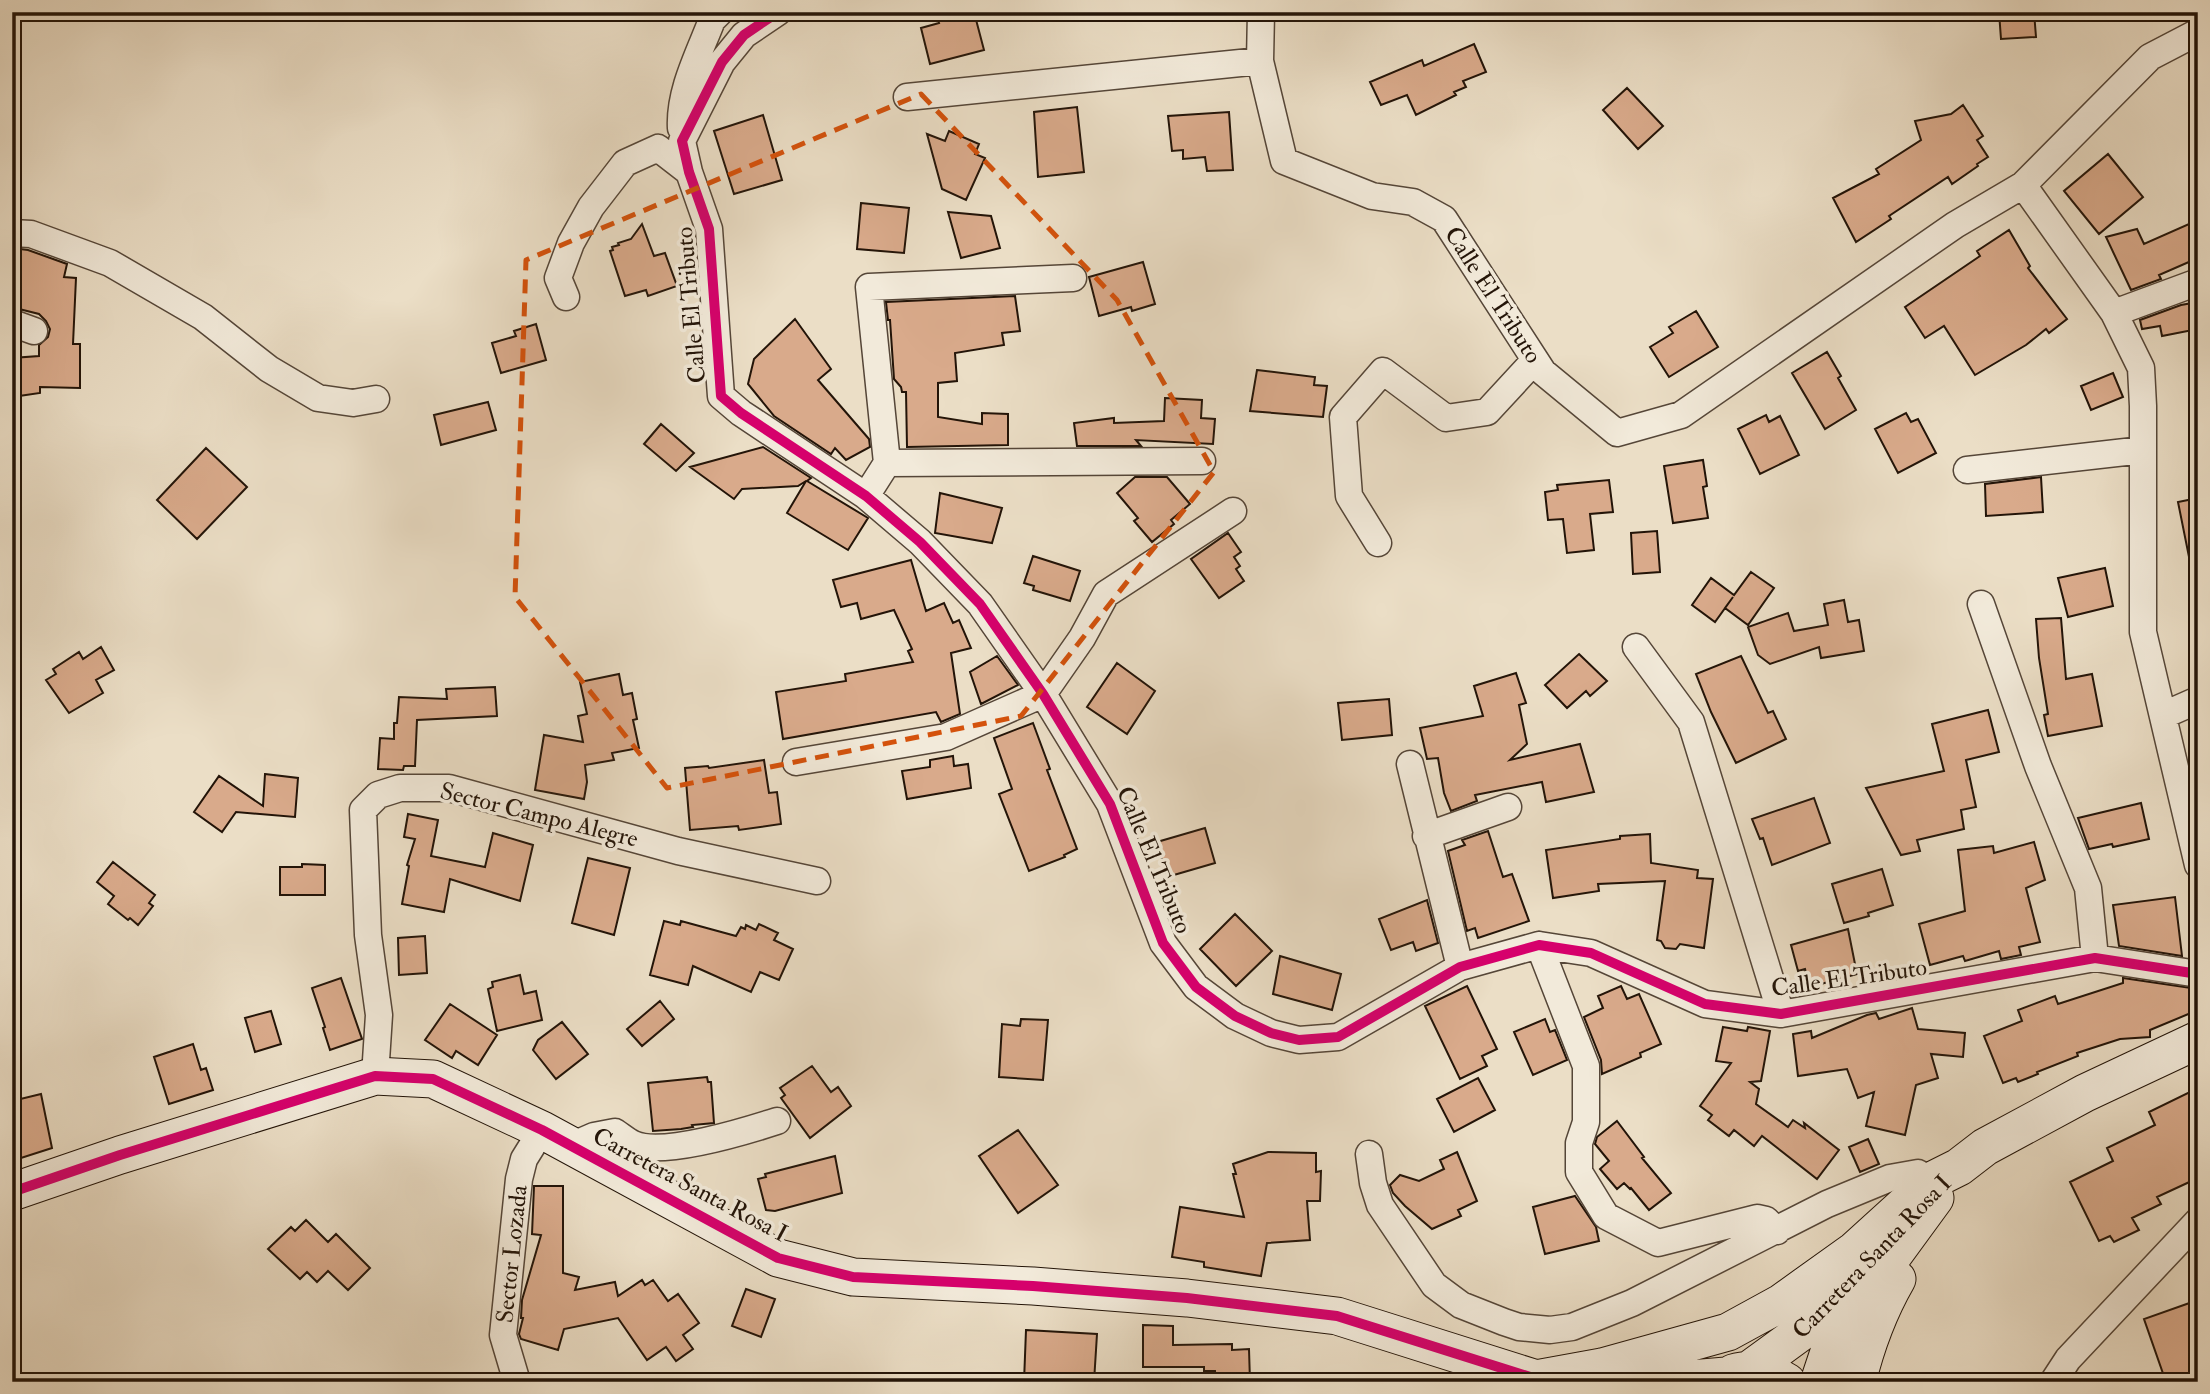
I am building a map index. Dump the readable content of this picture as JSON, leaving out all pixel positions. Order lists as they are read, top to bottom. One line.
{"streets":{"street":["Calle El Tributo","Sector Campo Alegre","Carretera Santa Rosa I","Sector Lozada"]},"crossings":[["Sector Campo Alegre","Carretera Santa Rosa I"],["Carretera Santa Rosa I","Sector Lozada"]]}
